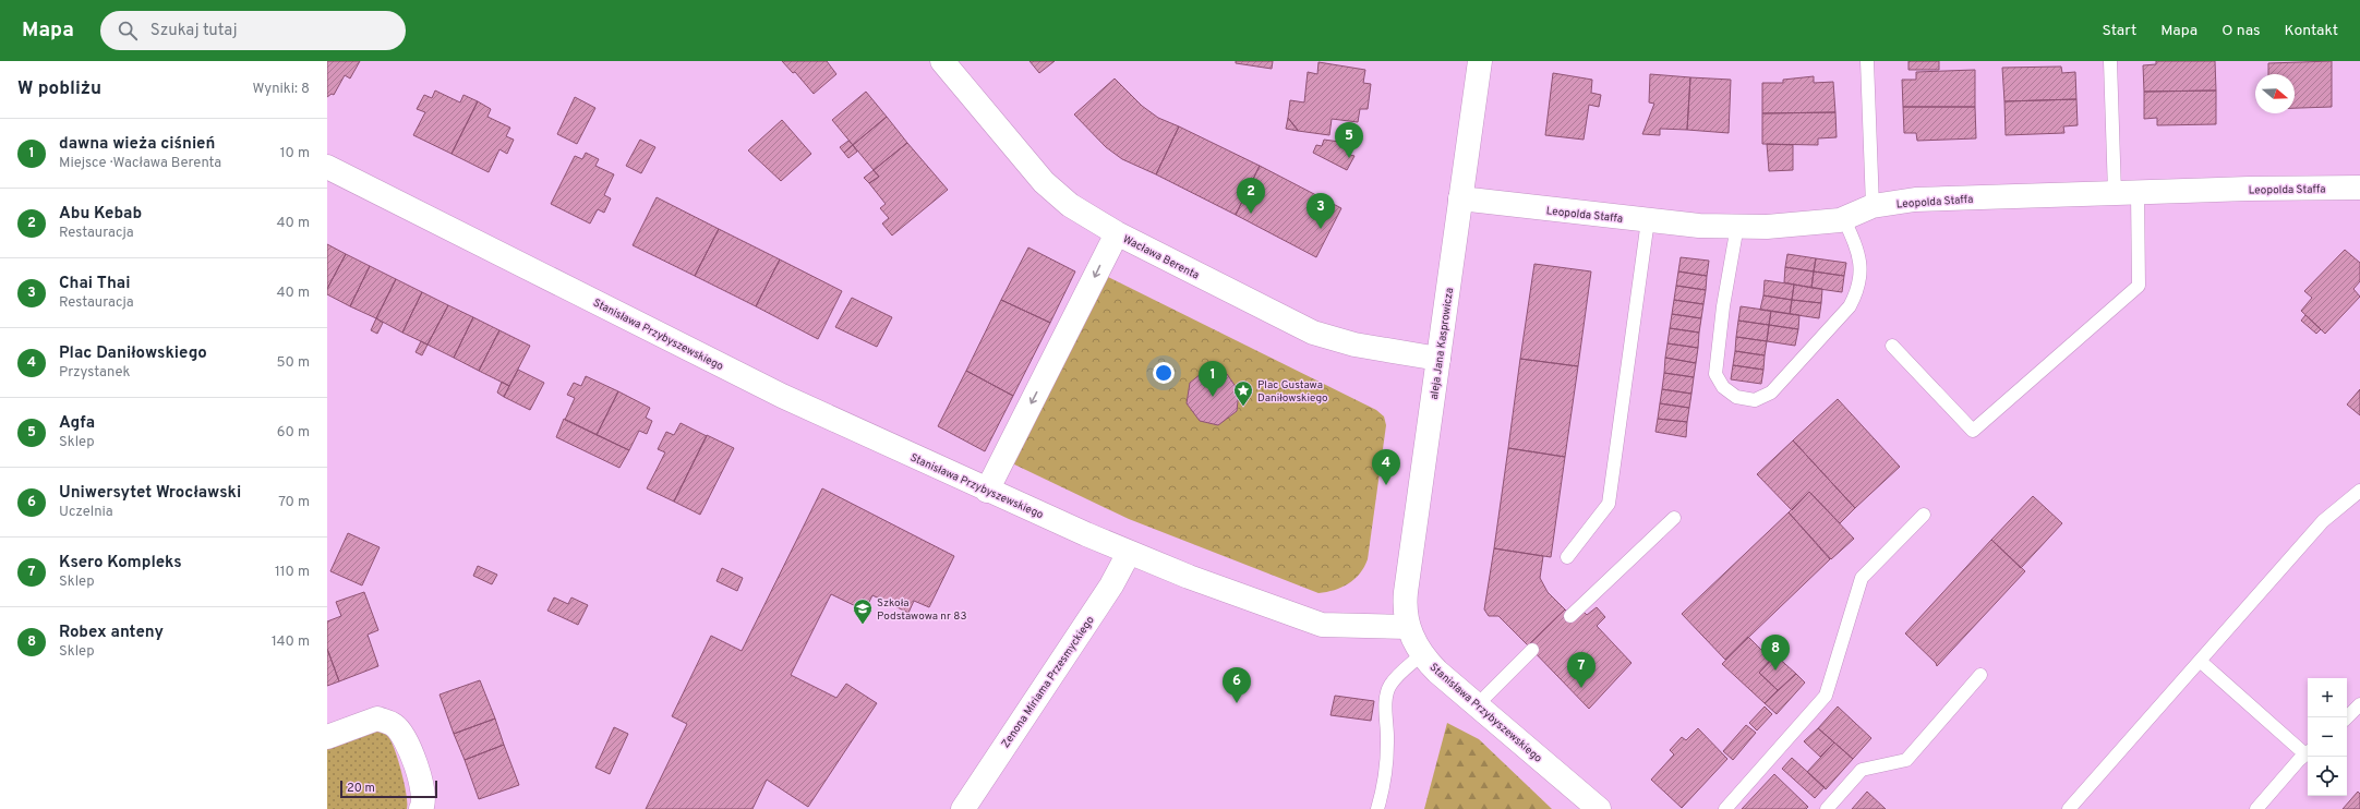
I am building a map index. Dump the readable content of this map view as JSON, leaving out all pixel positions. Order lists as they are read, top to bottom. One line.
{"streets":{"street":["Leopolda Staffa","Wacława Berenta","Stanisława Przybyszewskiego","aleja Jana Kasprowicza","Zenona Miriama Przesmyckiego"]},"crossings":[["Leopolda Staffa","aleja Jana Kasprowicza"],["Wacława Berenta","aleja Jana Kasprowicza"],["Stanisława Przybyszewskiego","aleja Jana Kasprowicza"],["Stanisława Przybyszewskiego","Zenona Miriama Przesmyckiego"]],"places":{"place":["Plac Gustawa Daniłowskiego"],"school or university":["Szkoła Podstawowa nr 83"]},"scale_bar":"20 m","north":"right","page":{"header":"Mapa","search":"Szukaj tutaj","nav":["Start","Mapa","O nas","Kontakt"],"heading":["W pobliżu","Wyniki: 8"],"list":[{"mark":"1","name":"dawna wieża ciśnień","note":"Miejsce · Wacława Berenta","value":"10 m"},{"mark":"2","name":"Abu Kebab","note":"Restauracja","value":"40 m"},{"mark":"3","name":"Chai Thai","note":"Restauracja","value":"40 m"},{"mark":"4","name":"Plac Daniłowskiego","note":"Przystanek","value":"50 m"},{"mark":"5","name":"Agfa","note":"Sklep","value":"60 m"},{"mark":"6","name":"Uniwersytet Wrocławski","note":"Uczelnia","value":"70 m"},{"mark":"7","name":"Ksero Kompleks","note":"Sklep","value":"110 m"},{"mark":"8","name":"Robex anteny","note":"Sklep","value":"140 m"}],"pins":["5","2","3","1","4","8","7","6"],"map_buttons":["+","−"],"scale":"20 m"}}
